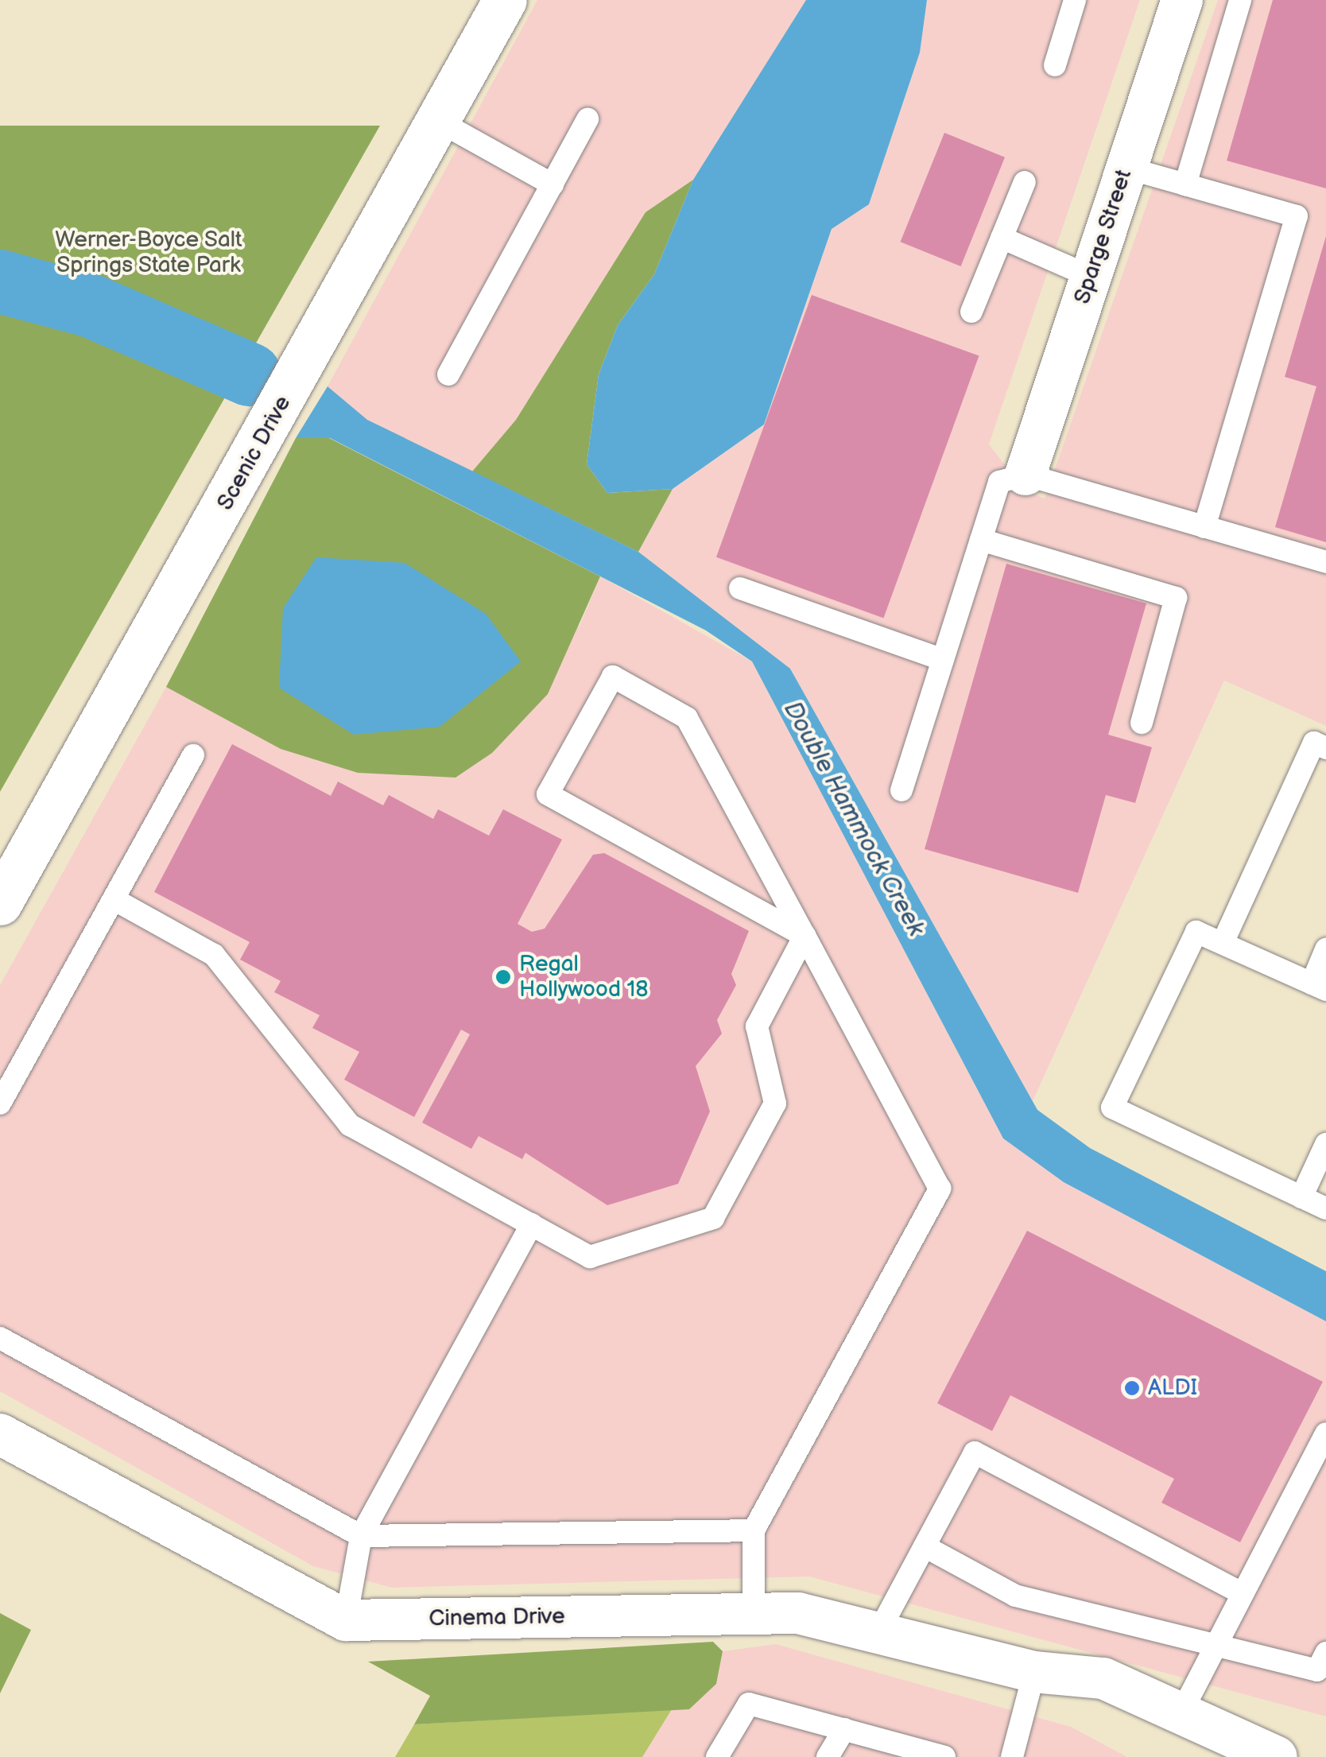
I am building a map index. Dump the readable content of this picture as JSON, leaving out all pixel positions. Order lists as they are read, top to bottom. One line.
{"streets":{"street":["Sparge Street","Scenic Drive","Cinema Drive"]},"water":["Double Hammock Creek"],"parks":["Werner-Boyce Salt Springs State Park"],"places":["Regal Hollywood 18","ALDI"]}
